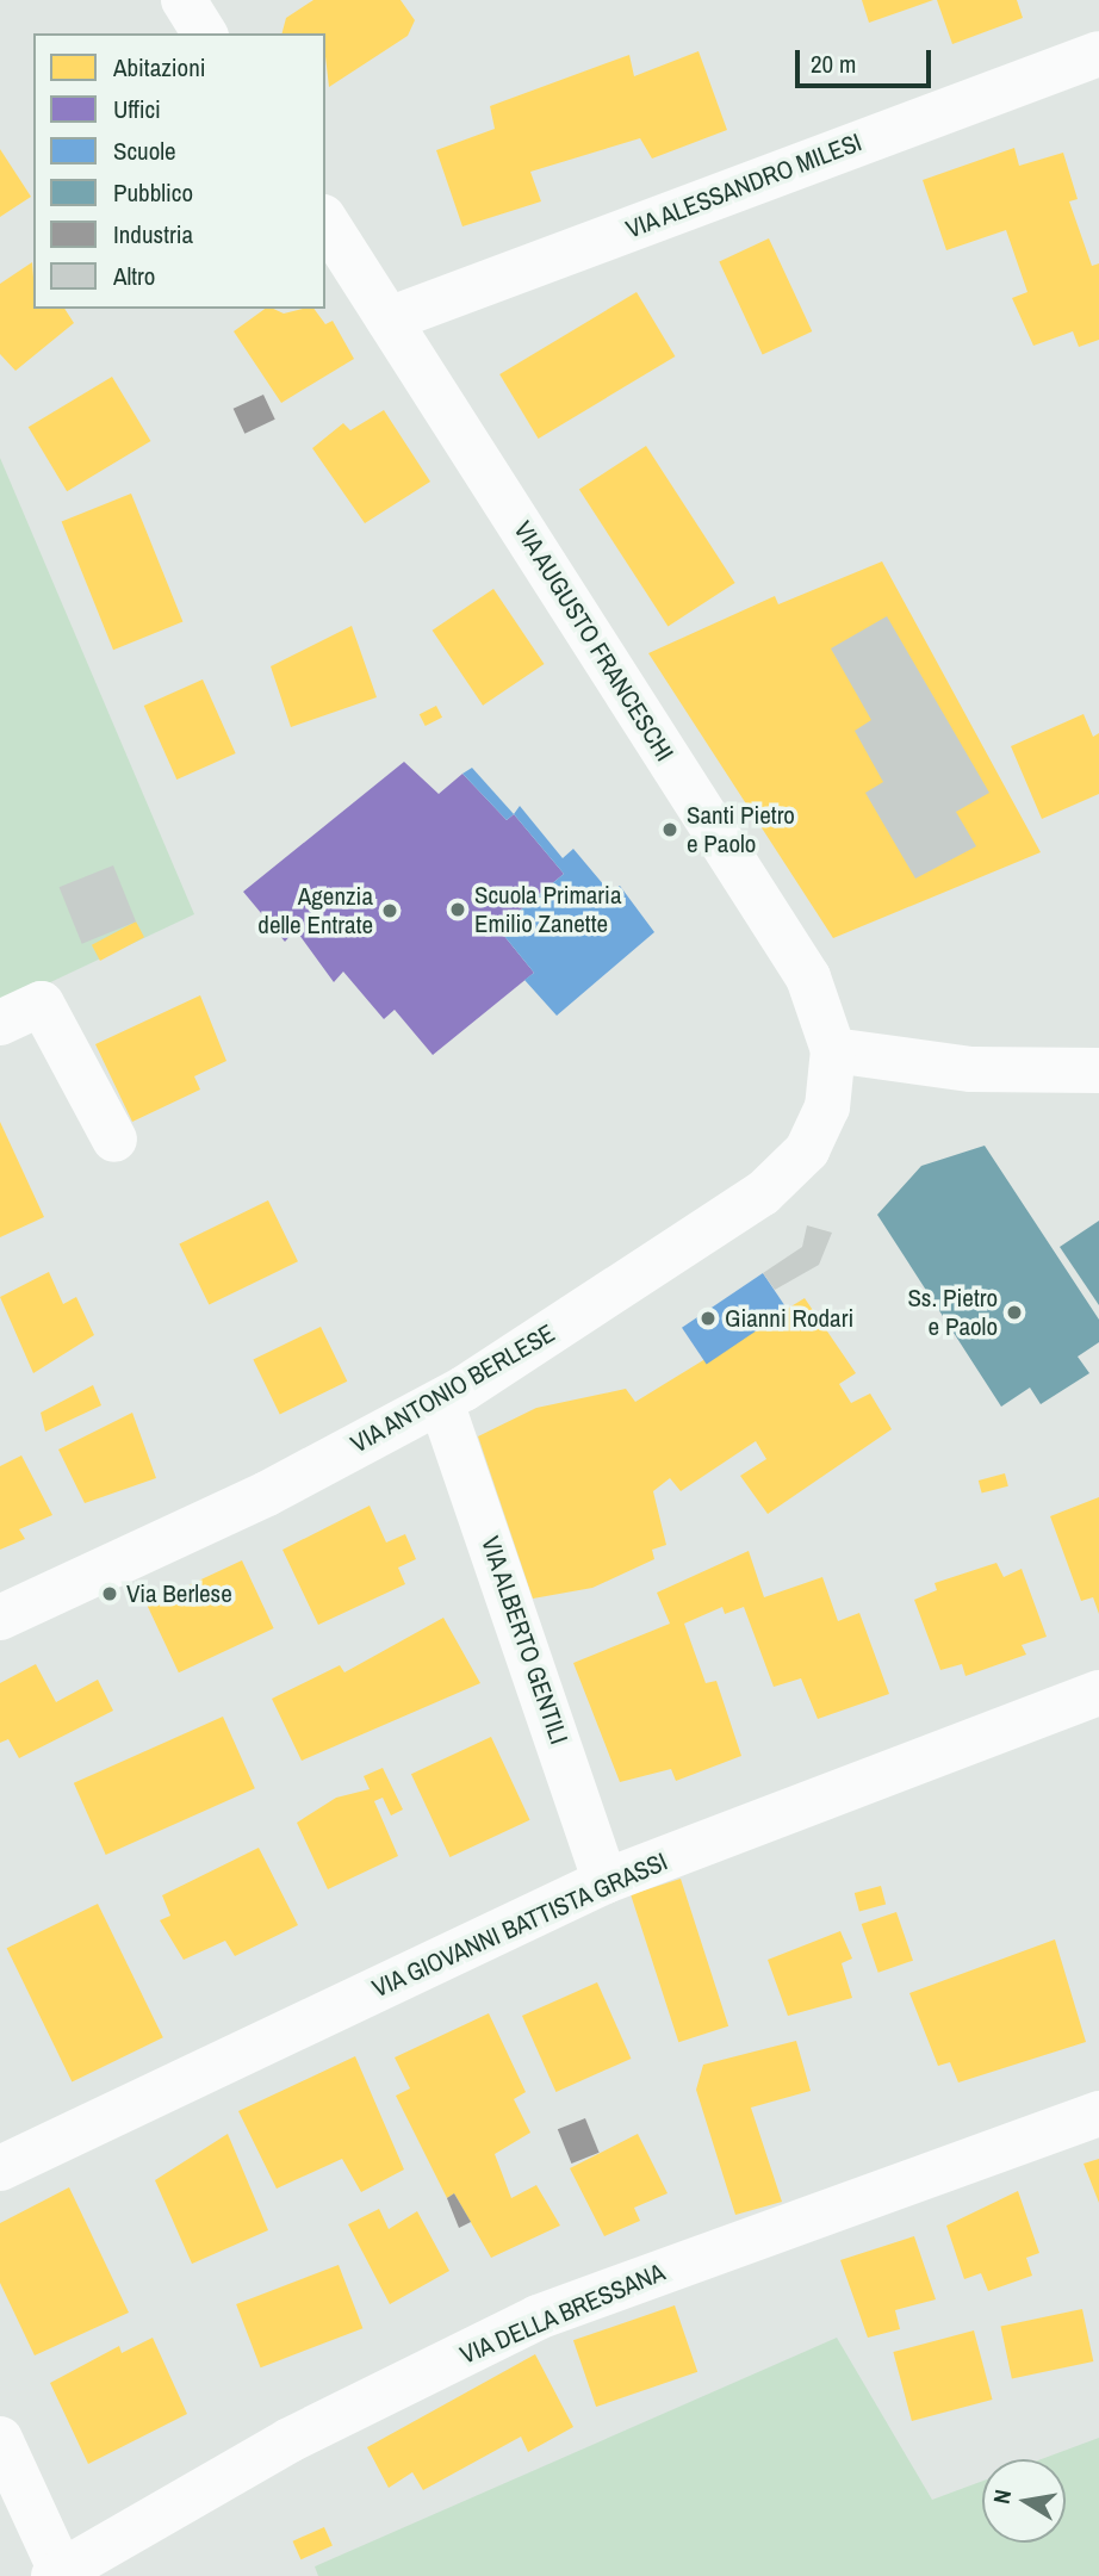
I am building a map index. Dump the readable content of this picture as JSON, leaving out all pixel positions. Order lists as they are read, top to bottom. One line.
{"streets":{"street":["VIA ALESSANDRO MILESI","VIA AUGUSTO FRANCESCHI","VIA ANTONIO BERLESE","VIA ALBERTO GENTILI","VIA GIOVANNI BATTISTA GRASSI","VIA DELLA BRESSANA"]},"crossings":[["VIA ALESSANDRO MILESI","VIA AUGUSTO FRANCESCHI"],["VIA AUGUSTO FRANCESCHI","VIA ANTONIO BERLESE"],["VIA ANTONIO BERLESE","VIA ALBERTO GENTILI"],["VIA ALBERTO GENTILI","VIA GIOVANNI BATTISTA GRASSI"]],"places":["Santi Pietro e Paolo","Scuola Primaria Emilio Zanette","Agenzia delle Entrate","Ss. Pietro e Paolo","Gianni Rodari","Via Berlese"],"legend":["Abitazioni","Uffici","Scuole","Pubblico","Industria","Altro"],"scale_bar":"20 m","north":"left"}
